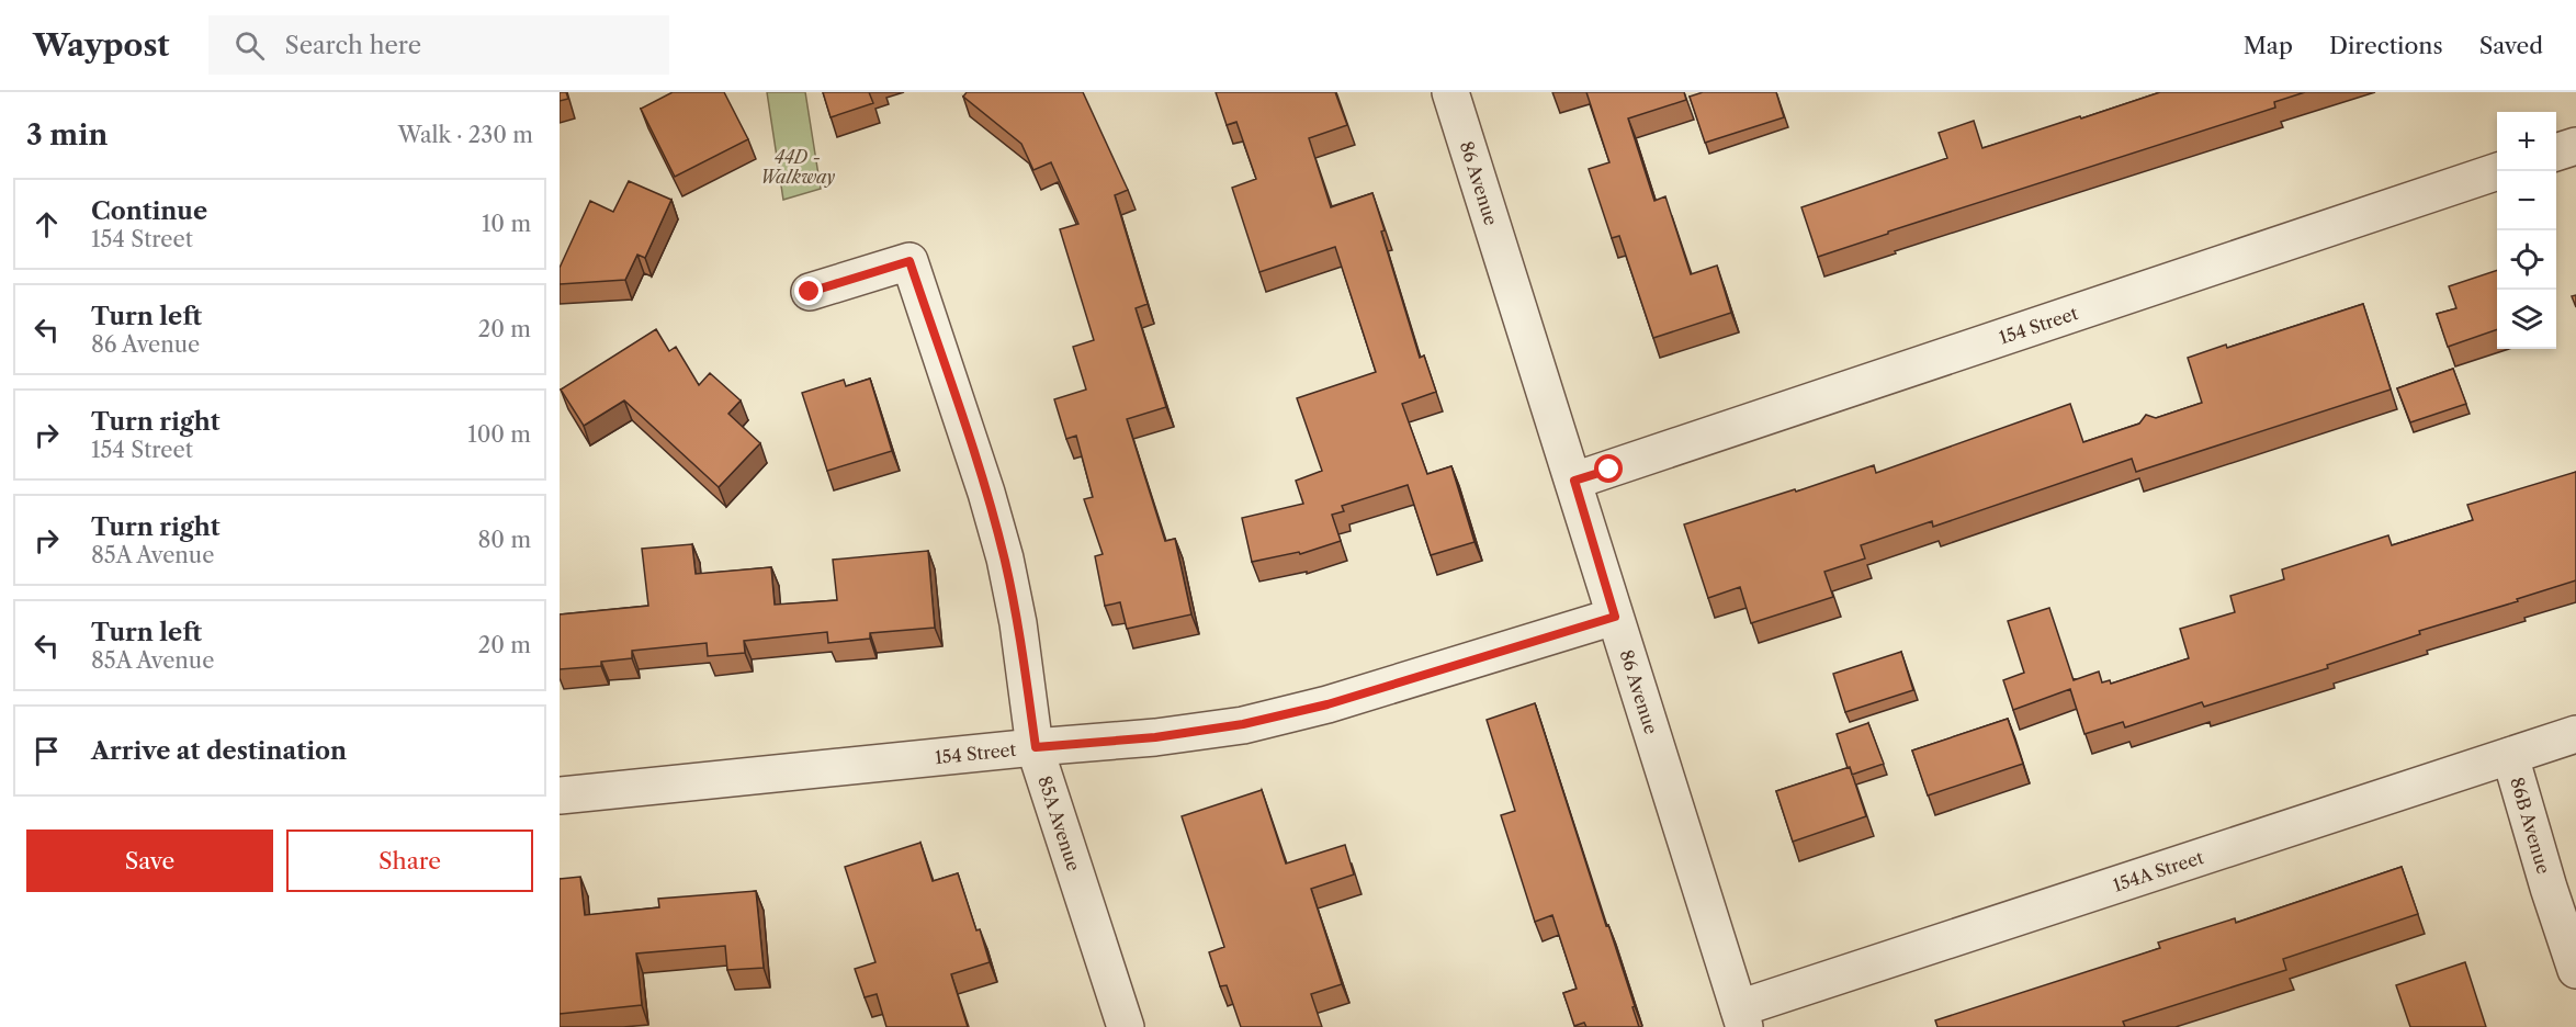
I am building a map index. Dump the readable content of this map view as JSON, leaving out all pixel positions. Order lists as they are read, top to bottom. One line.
{"streets":{"street":["86 Avenue","154 Street","85A Avenue","86B Avenue","154A Street"]},"crossings":[["86 Avenue","154 Street"],["86 Avenue","154A Street"],["154 Street","85A Avenue"],["86B Avenue","154A Street"]],"parks":["44D - Walkway"],"page":{"header":"Waypost","search":"Search here","nav":["Map","Directions","Saved"],"heading":["3 min","Walk · 230 m"],"map_buttons":["+","−"],"list":[["Continue","154 Street","10 m"],["Turn left","86 Avenue","20 m"],["Turn right","154 Street","100 m"],["Turn right","85A Avenue","80 m"],["Turn left","85A Avenue","20 m"],"Arrive at destination"],"buttons":["Save","Share"]}}
